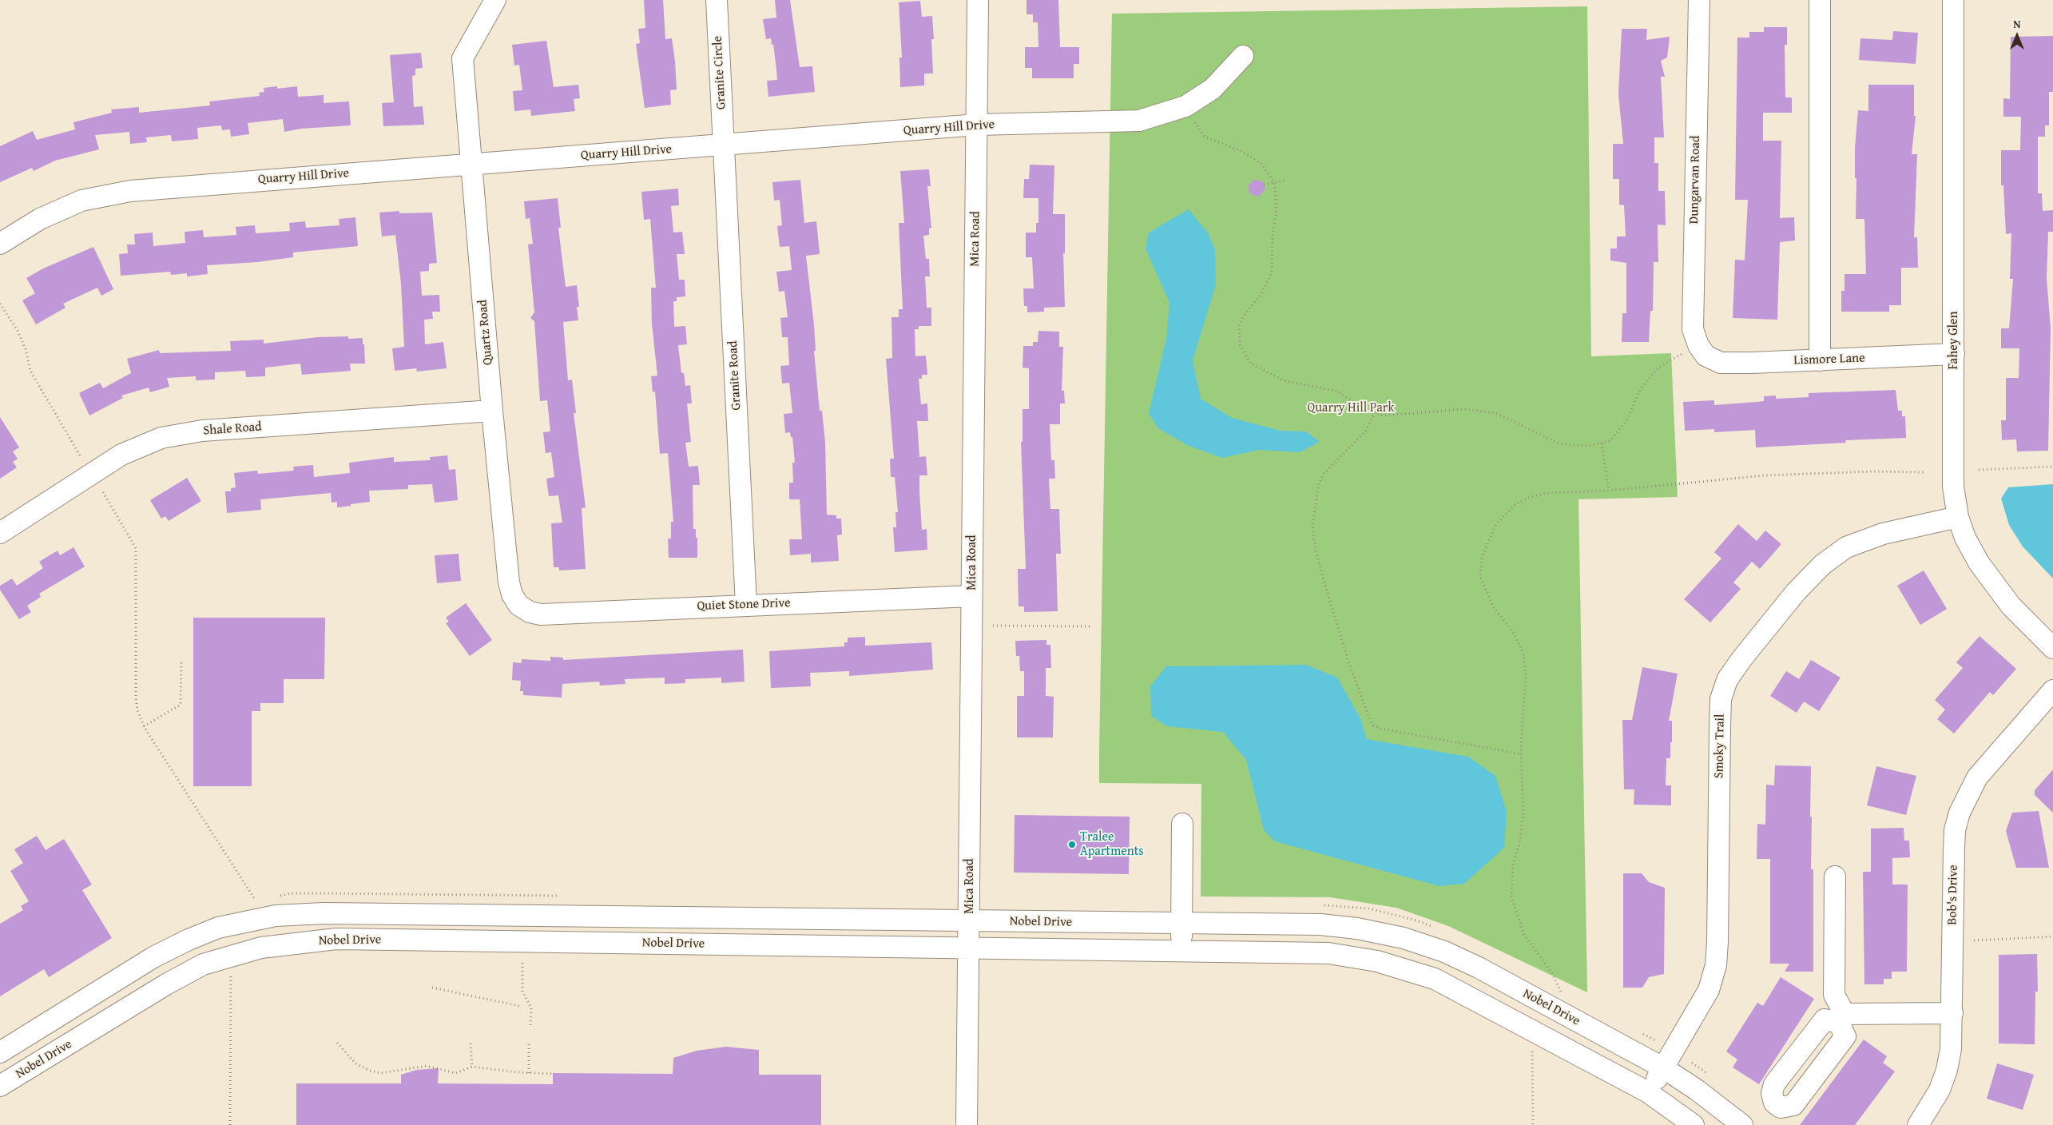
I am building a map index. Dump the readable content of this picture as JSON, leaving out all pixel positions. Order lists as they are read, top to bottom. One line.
{"streets":{"street":["Granite Circle","Quarry Hill Drive","Dungarvan Road","Mica Road","Quartz Road","Fahey Glen","Lismore Lane","Granite Road","Shale Road","Quiet Stone Drive","Smoky Trail","Bob's Drive","Nobel Drive"]},"crossings":[["Granite Circle","Quarry Hill Drive"],["Granite Circle","Granite Road"],["Quarry Hill Drive","Mica Road"],["Quarry Hill Drive","Quartz Road"],["Quarry Hill Drive","Granite Road"],["Dungarvan Road","Lismore Lane"],["Mica Road","Quiet Stone Drive"],["Mica Road","Nobel Drive"],["Quartz Road","Shale Road"],["Quartz Road","Quiet Stone Drive"],["Fahey Glen","Lismore Lane"],["Fahey Glen","Smoky Trail"],["Granite Road","Quiet Stone Drive"],["Smoky Trail","Nobel Drive"]],"parks":["Quarry Hill Park"],"places":["Tralee Apartments"],"north":"top"}
